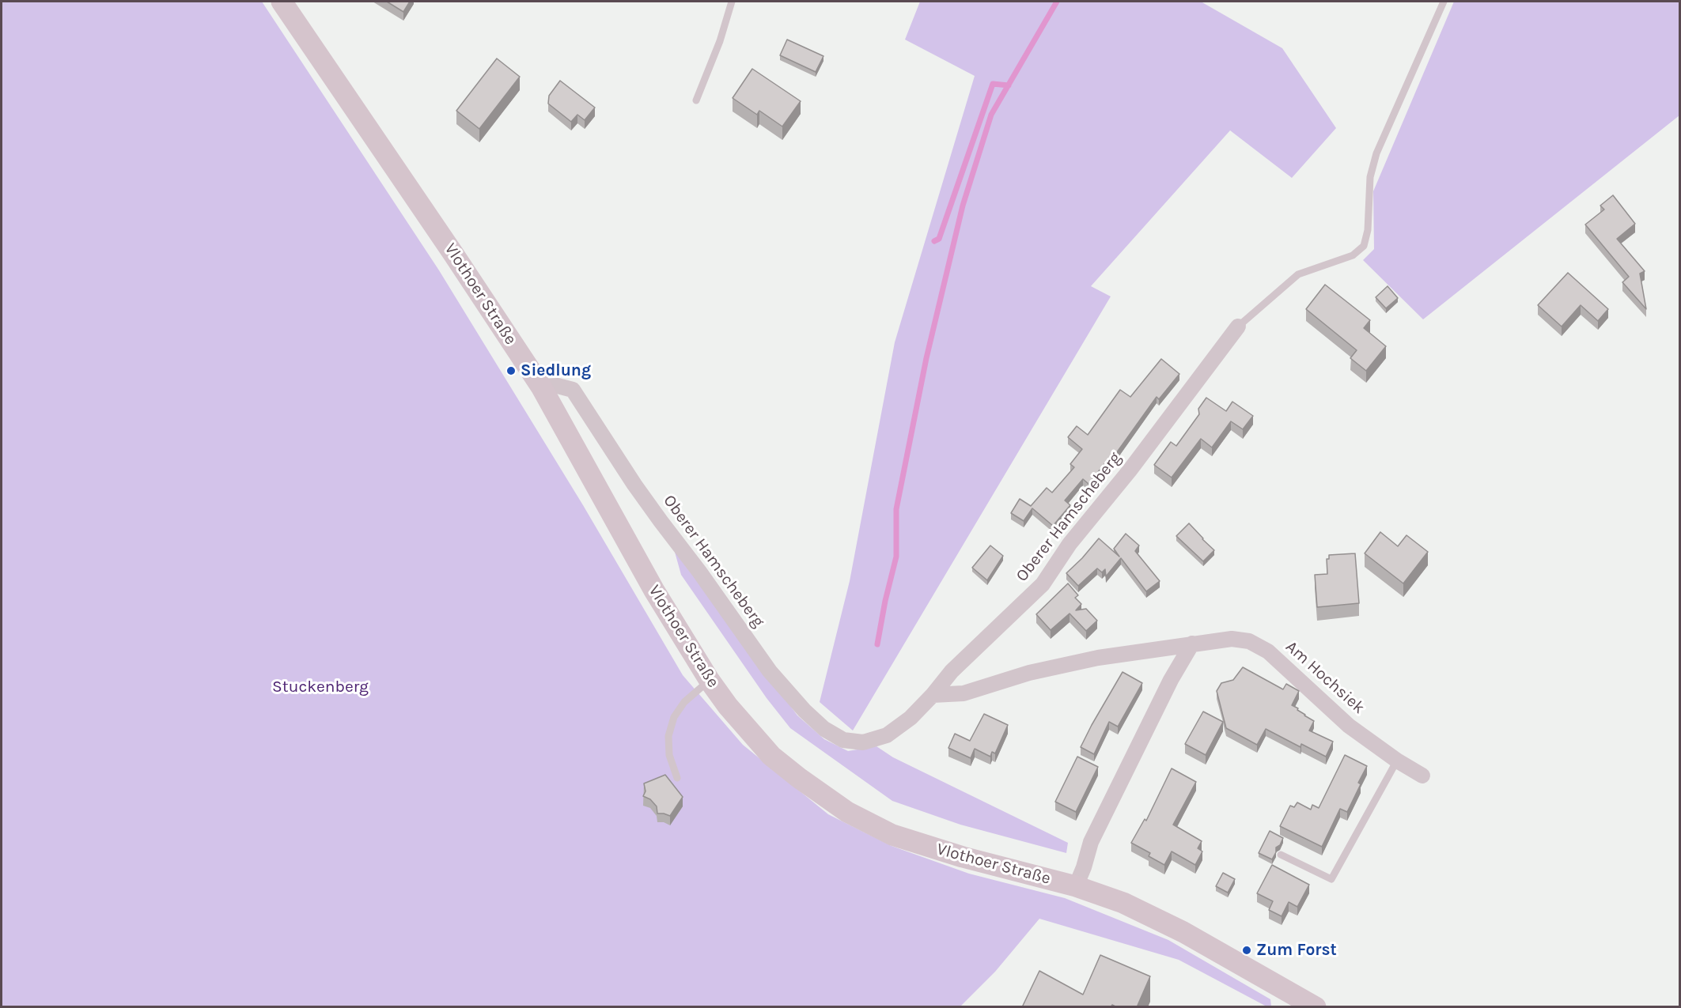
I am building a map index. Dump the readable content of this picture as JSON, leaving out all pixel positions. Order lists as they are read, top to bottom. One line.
{"streets":{"main road":["Vlothoer Straße"],"street":["Oberer Hamscheberg","Am Hochsiek"]},"crossings":[["Vlothoer Straße","Oberer Hamscheberg"],["Oberer Hamscheberg","Am Hochsiek"]],"parks":["Stuckenberg"],"places":["Siedlung","Zum Forst"]}
